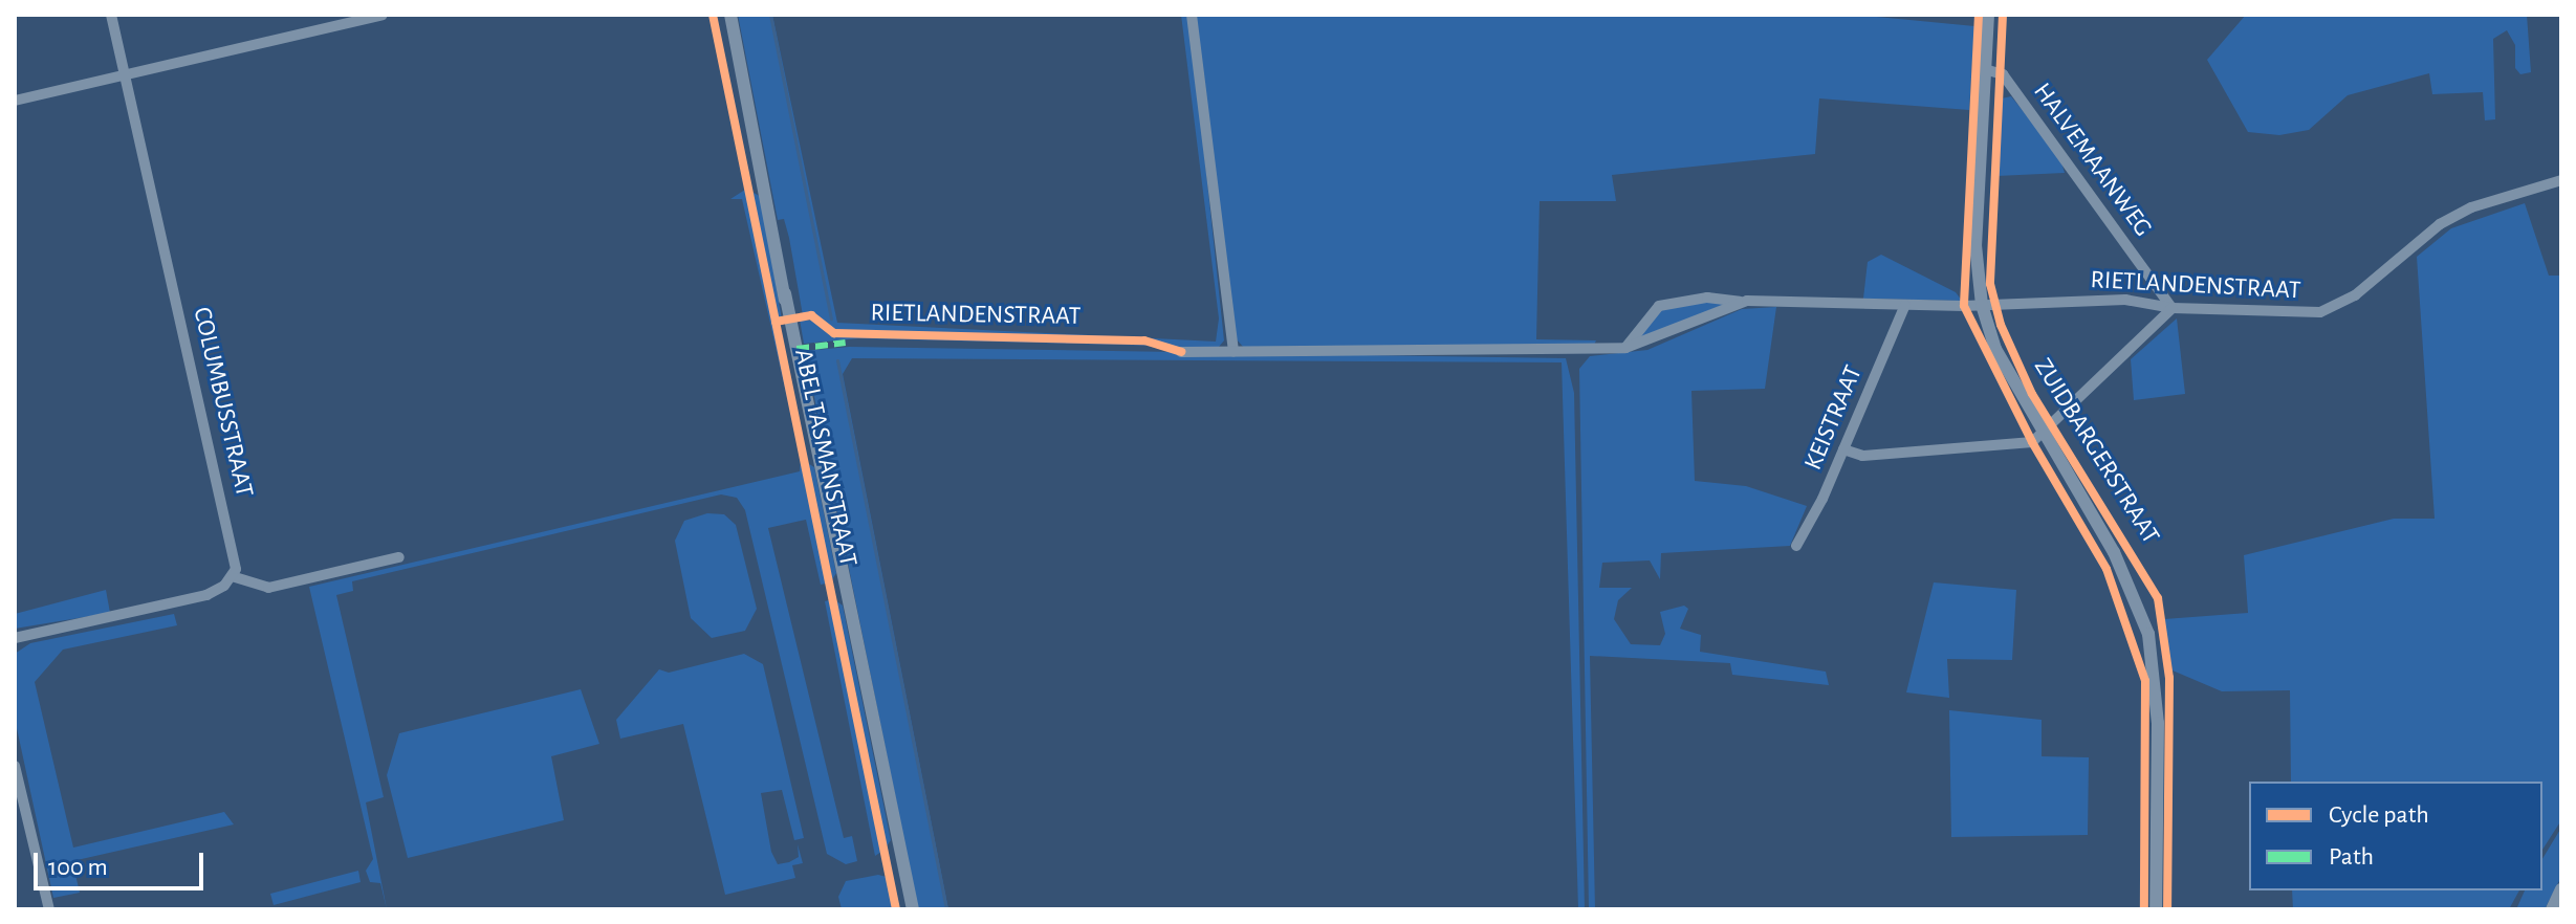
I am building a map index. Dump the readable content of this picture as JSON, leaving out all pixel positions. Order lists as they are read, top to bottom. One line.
{"streets":{"street":["HALVEMAANWEG","RIETLANDENSTRAAT","COLUMBUSSTRAAT","KEISTRAAT","ZUIDBARGERSTRAAT","ABEL TASMANSTRAAT"]},"crossings":[["HALVEMAANWEG","RIETLANDENSTRAAT"],["HALVEMAANWEG","ZUIDBARGERSTRAAT"],["RIETLANDENSTRAAT","KEISTRAAT"],["RIETLANDENSTRAAT","ZUIDBARGERSTRAAT"]],"legend":["Cycle path","Path"],"scale_bar":"100 m"}
